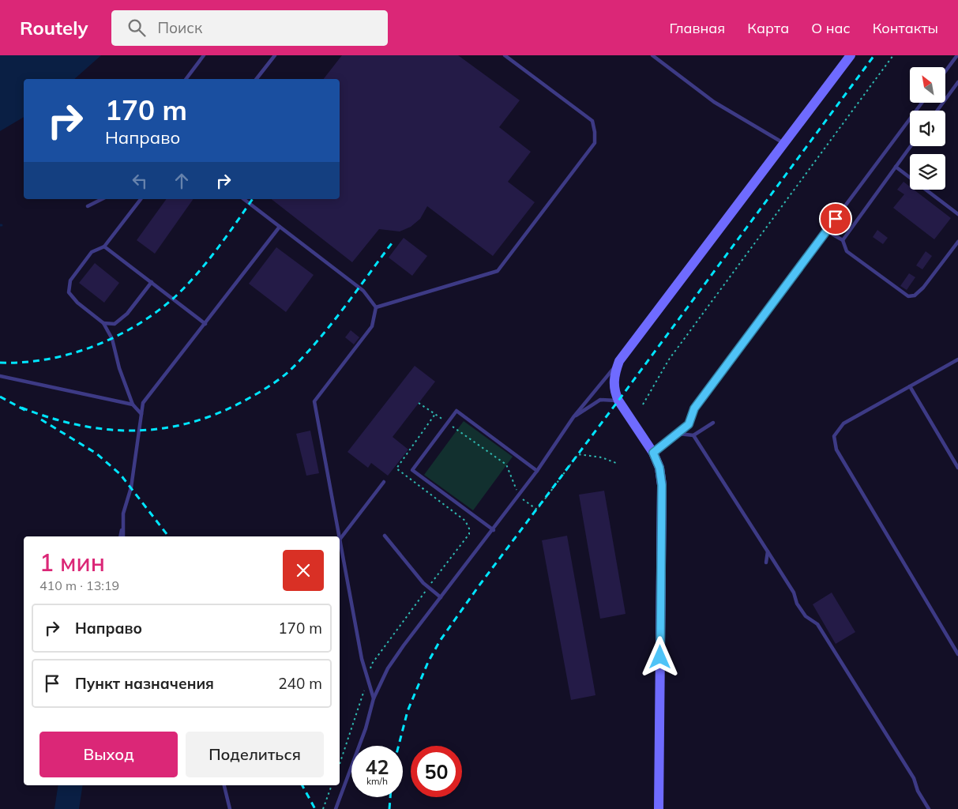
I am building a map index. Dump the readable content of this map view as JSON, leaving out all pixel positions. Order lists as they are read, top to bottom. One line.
{"north":"top left","page":{"header":"Routely","search":"Поиск","nav":["Главная","Карта","О нас","Контакты"],"turn":["170 m","Направо"],"heading":["1 мин","410 m · 13:19"],"list":[{"name":"Направо","value":"170 m"},{"name":"Пункт назначения","value":"240 m"}],"buttons":["Выход","Поделиться"],"speed":"42 km/h","limit":"50"}}
